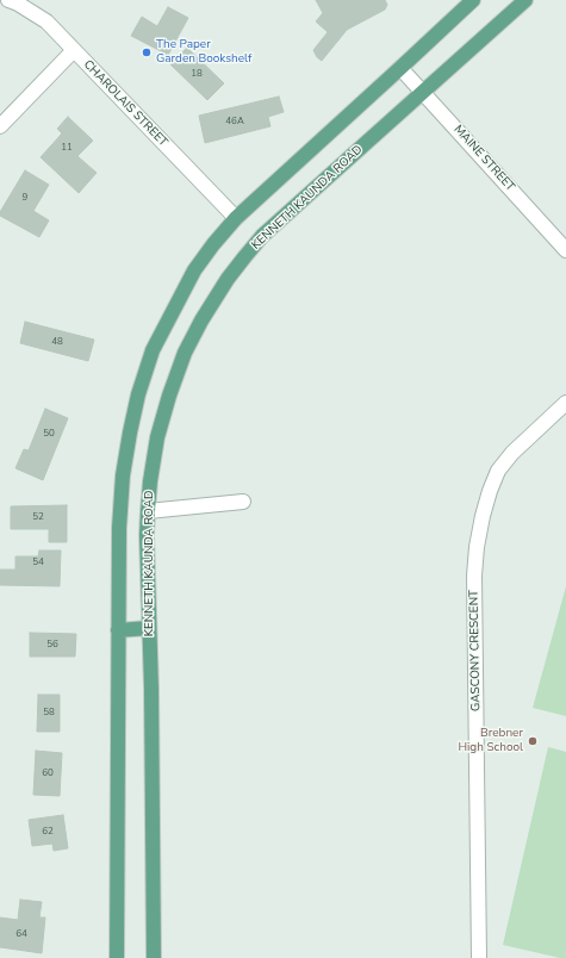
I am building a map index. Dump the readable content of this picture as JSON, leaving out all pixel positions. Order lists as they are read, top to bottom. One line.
{"streets":{"main road":["KENNETH KAUNDA ROAD"],"street":["CHAROLAIS STREET","MAINE STREET","GASCONY CRESCENT"]},"crossings":[["MAINE STREET","KENNETH KAUNDA ROAD"]],"places":["The Paper Garden Bookshelf","Brebner High School"],"house_numbers":["18","46A","11","9","48","50","52","54","56","58","60","62","64"]}
